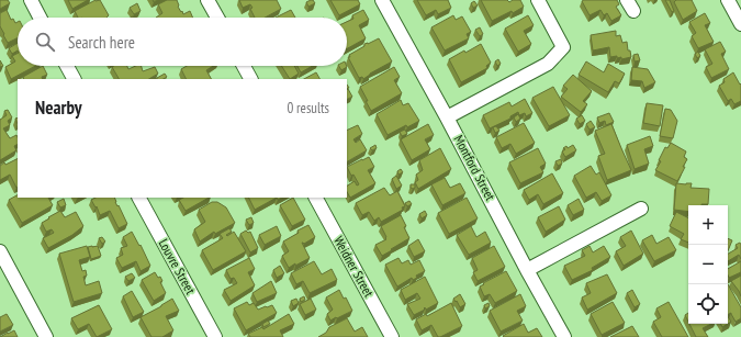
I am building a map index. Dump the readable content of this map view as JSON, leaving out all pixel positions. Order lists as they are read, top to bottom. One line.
{"streets":{"street":["Montford Street","Louvre Street","Weidner Street"]},"page":{"search":"Search here","heading":["Nearby","0 results"],"map_buttons":["+","−"]}}
